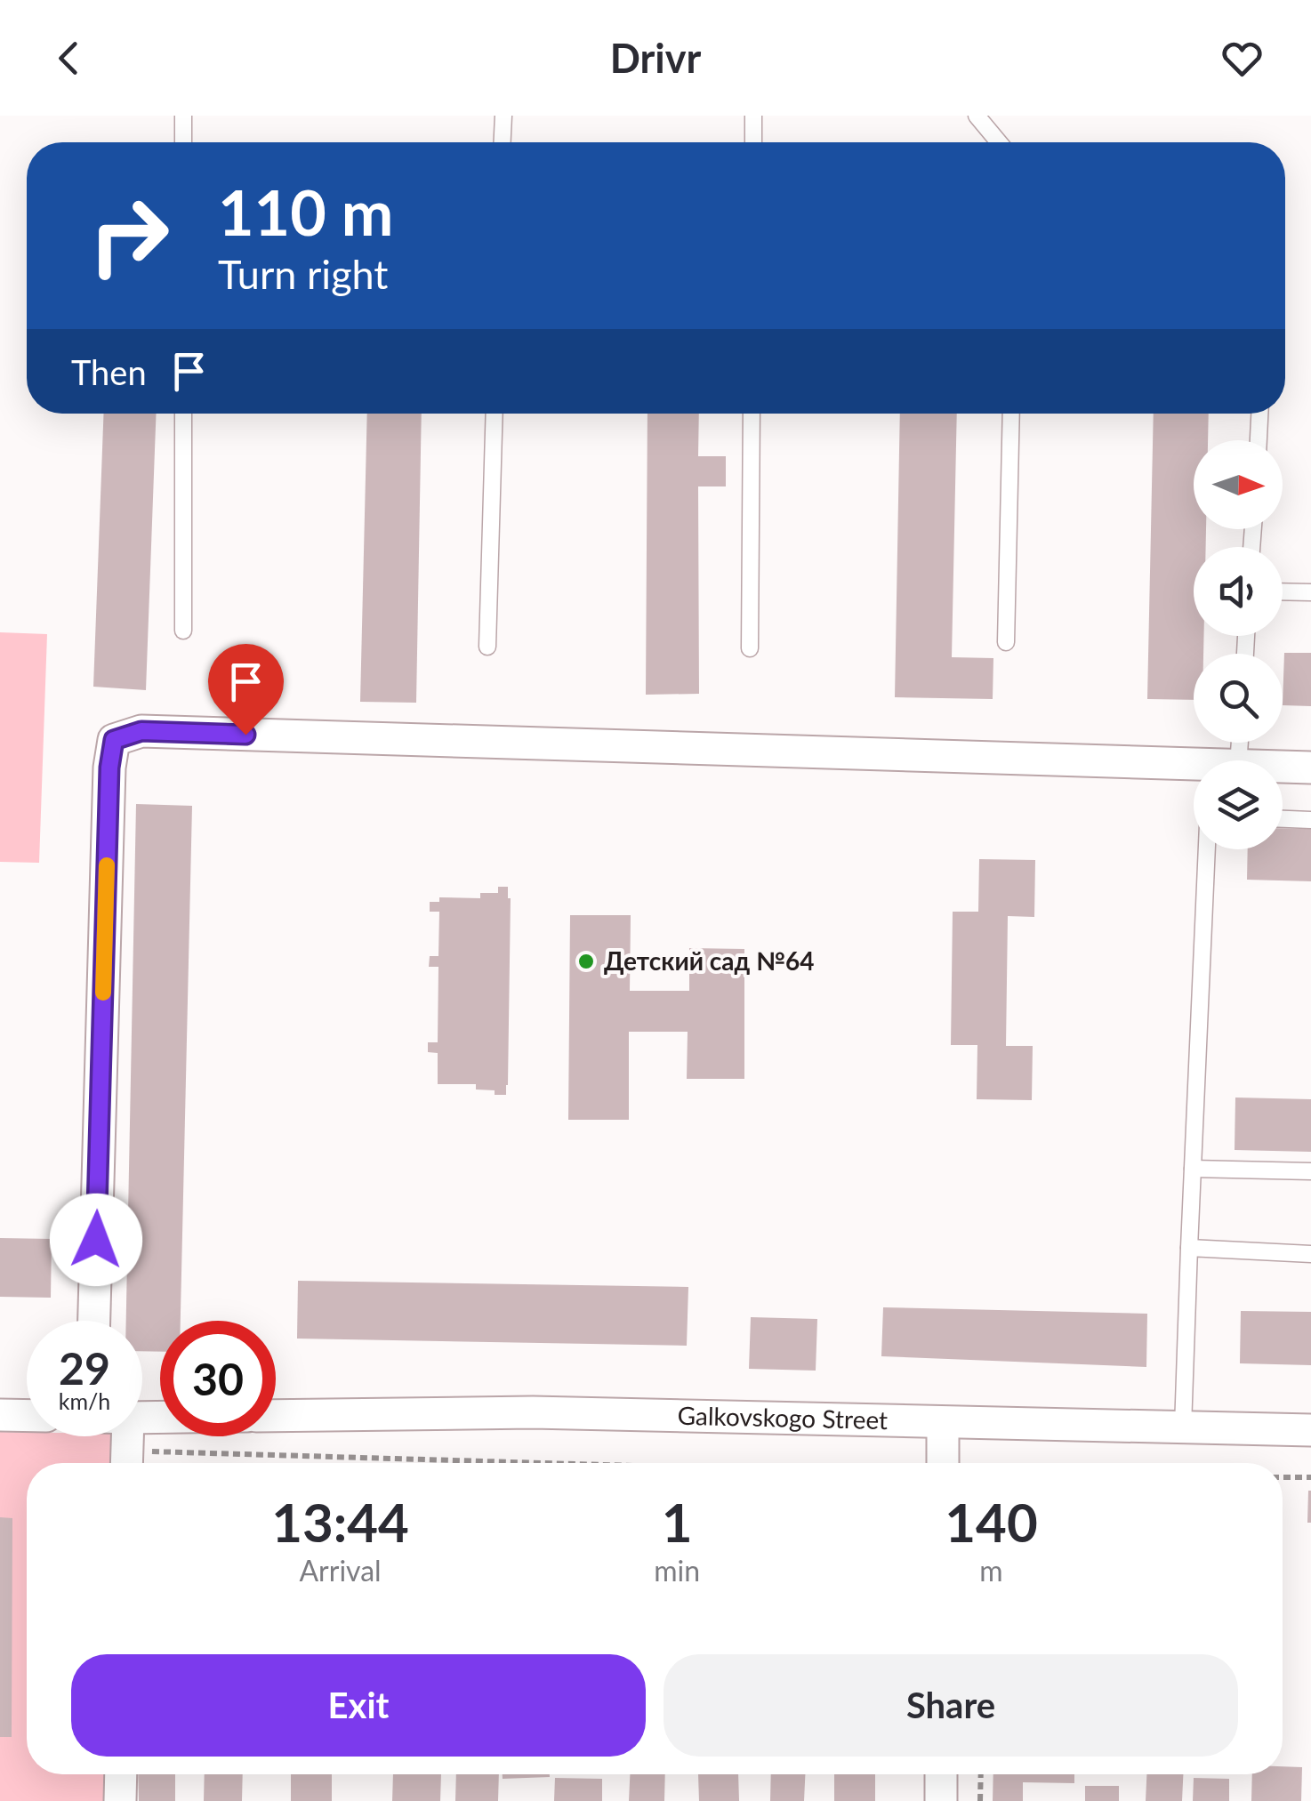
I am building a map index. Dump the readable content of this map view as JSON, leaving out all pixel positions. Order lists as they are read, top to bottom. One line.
{"streets":{"street":["Galkovskogo Street"]},"places":["Детский сад №64"],"north":"right","page":{"header":"Drivr","turn":["110 m","Turn right"],"then":"Then","speed":"29 km/h","limit":"30","eta":["13:44","Arrival","1","min","140","m"],"buttons":["Exit","Share"]}}
